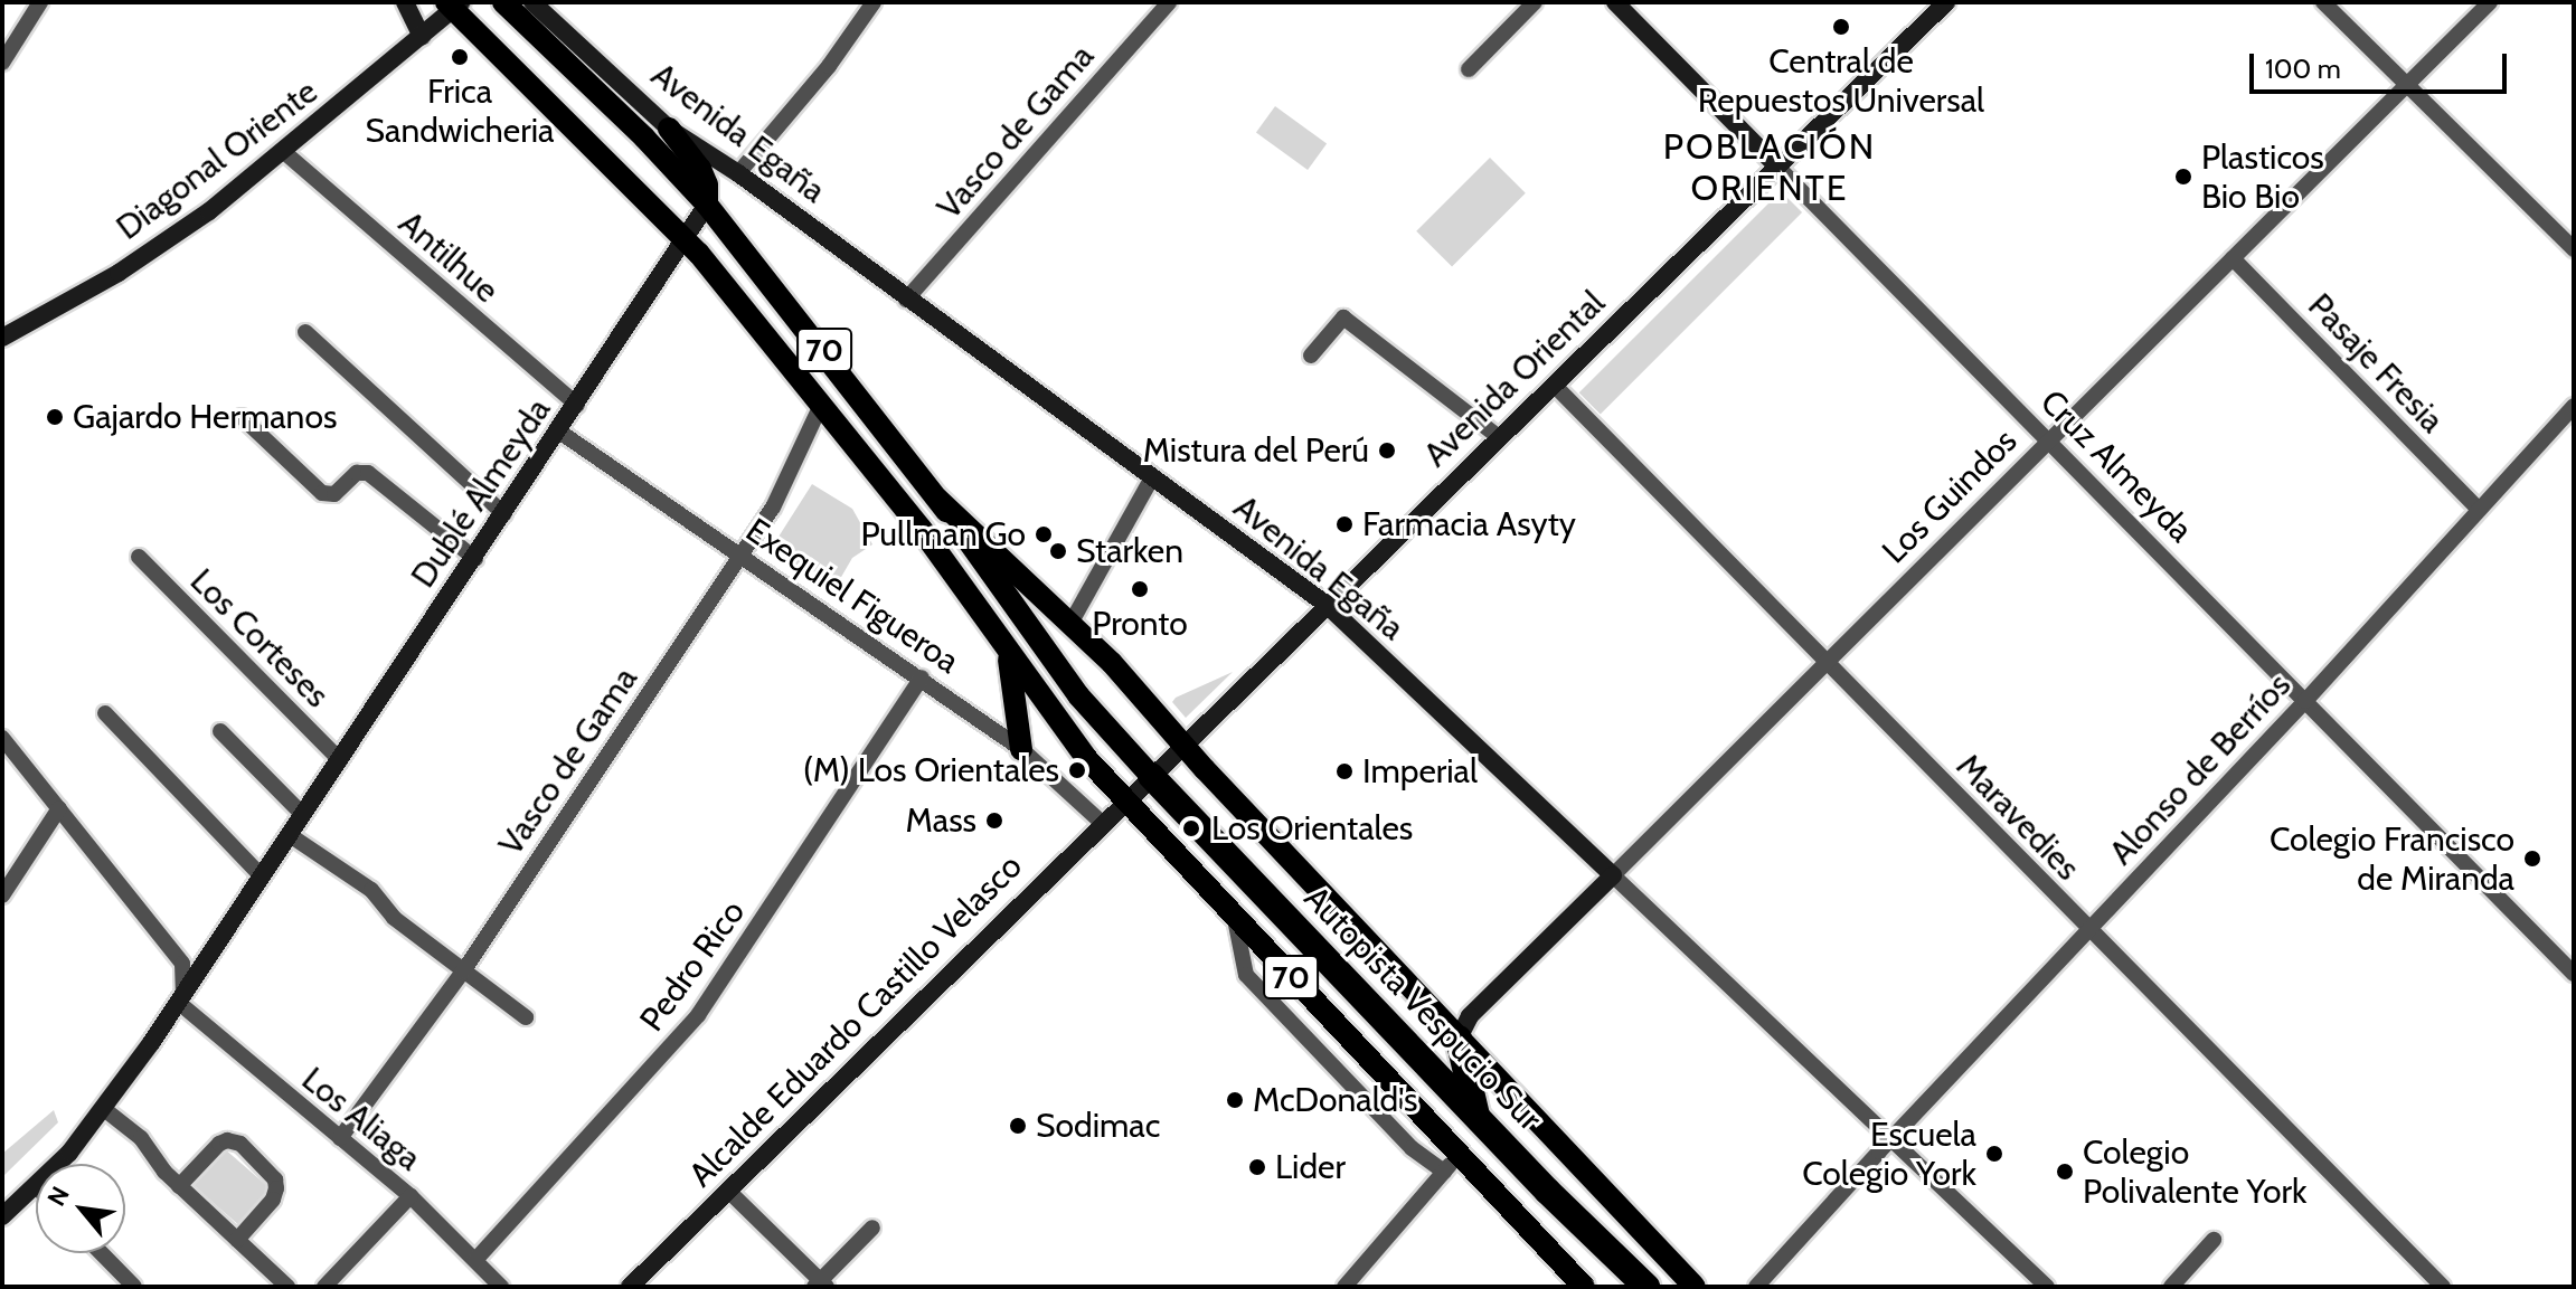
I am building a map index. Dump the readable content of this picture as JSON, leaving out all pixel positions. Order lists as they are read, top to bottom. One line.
{"streets":{"highway":["70","Autopista Vespucio Sur"],"main road":["Avenida Egaña","Diagonal Oriente","Avenida Oriental","Cruz Almeyda","Dublé Almeyda","Los Guindos","Alcalde Eduardo Castillo Velasco"],"street":["Vasco de Gama","Antilhue","Pasaje Fresia","Exequiel Figueroa","Los Corteses","Alonso de Berríos","Maravedies","Pedro Rico","Los Aliaga"]},"crossings":[["Vasco de Gama","Avenida Egaña"],["Vasco de Gama","70"],["Vasco de Gama","Exequiel Figueroa"],["Vasco de Gama","Los Aliaga"],["Avenida Egaña","Avenida Oriental"],["Avenida Egaña","Los Guindos"],["Avenida Egaña","Alonso de Berríos"],["Diagonal Oriente","Antilhue"],["Diagonal Oriente","70"],["Antilhue","Dublé Almeyda"],["70","Avenida Oriental"],["70","Dublé Almeyda"],["70","Autopista Vespucio Sur"],["70","Alcalde Eduardo Castillo Velasco"],["Pasaje Fresia","Los Guindos"],["Pasaje Fresia","Alonso de Berríos"],["Avenida Oriental","Cruz Almeyda"],["Avenida Oriental","Maravedies"],["Avenida Oriental","Autopista Vespucio Sur"],["Avenida Oriental","Alcalde Eduardo Castillo Velasco"],["Cruz Almeyda","Los Guindos"],["Cruz Almeyda","Alonso de Berríos"],["Dublé Almeyda","Exequiel Figueroa"],["Dublé Almeyda","Los Corteses"],["Dublé Almeyda","Los Aliaga"],["Los Guindos","Maravedies"],["Exequiel Figueroa","Pedro Rico"],["Exequiel Figueroa","Alcalde Eduardo Castillo Velasco"],["Alonso de Berríos","Maravedies"],["Pedro Rico","Los Aliaga"]],"districts":["POBLACIÓN ORIENTE"],"places":["Central de Repuestos Universal","Frica Sandwicheria","Plasticos Bio Bio","Gajardo Hermanos","Mistura del Perú","Farmacia Asyty","Pullman Go","Starken","Pronto","(M) Los Orientales","Imperial","Mass","Los Orientales","Colegio Francisco de Miranda","McDonald's","Sodimac","Escuela Colegio York","Lider","Colegio Polivalente York"],"scale_bar":"100 m","north":"top left"}
